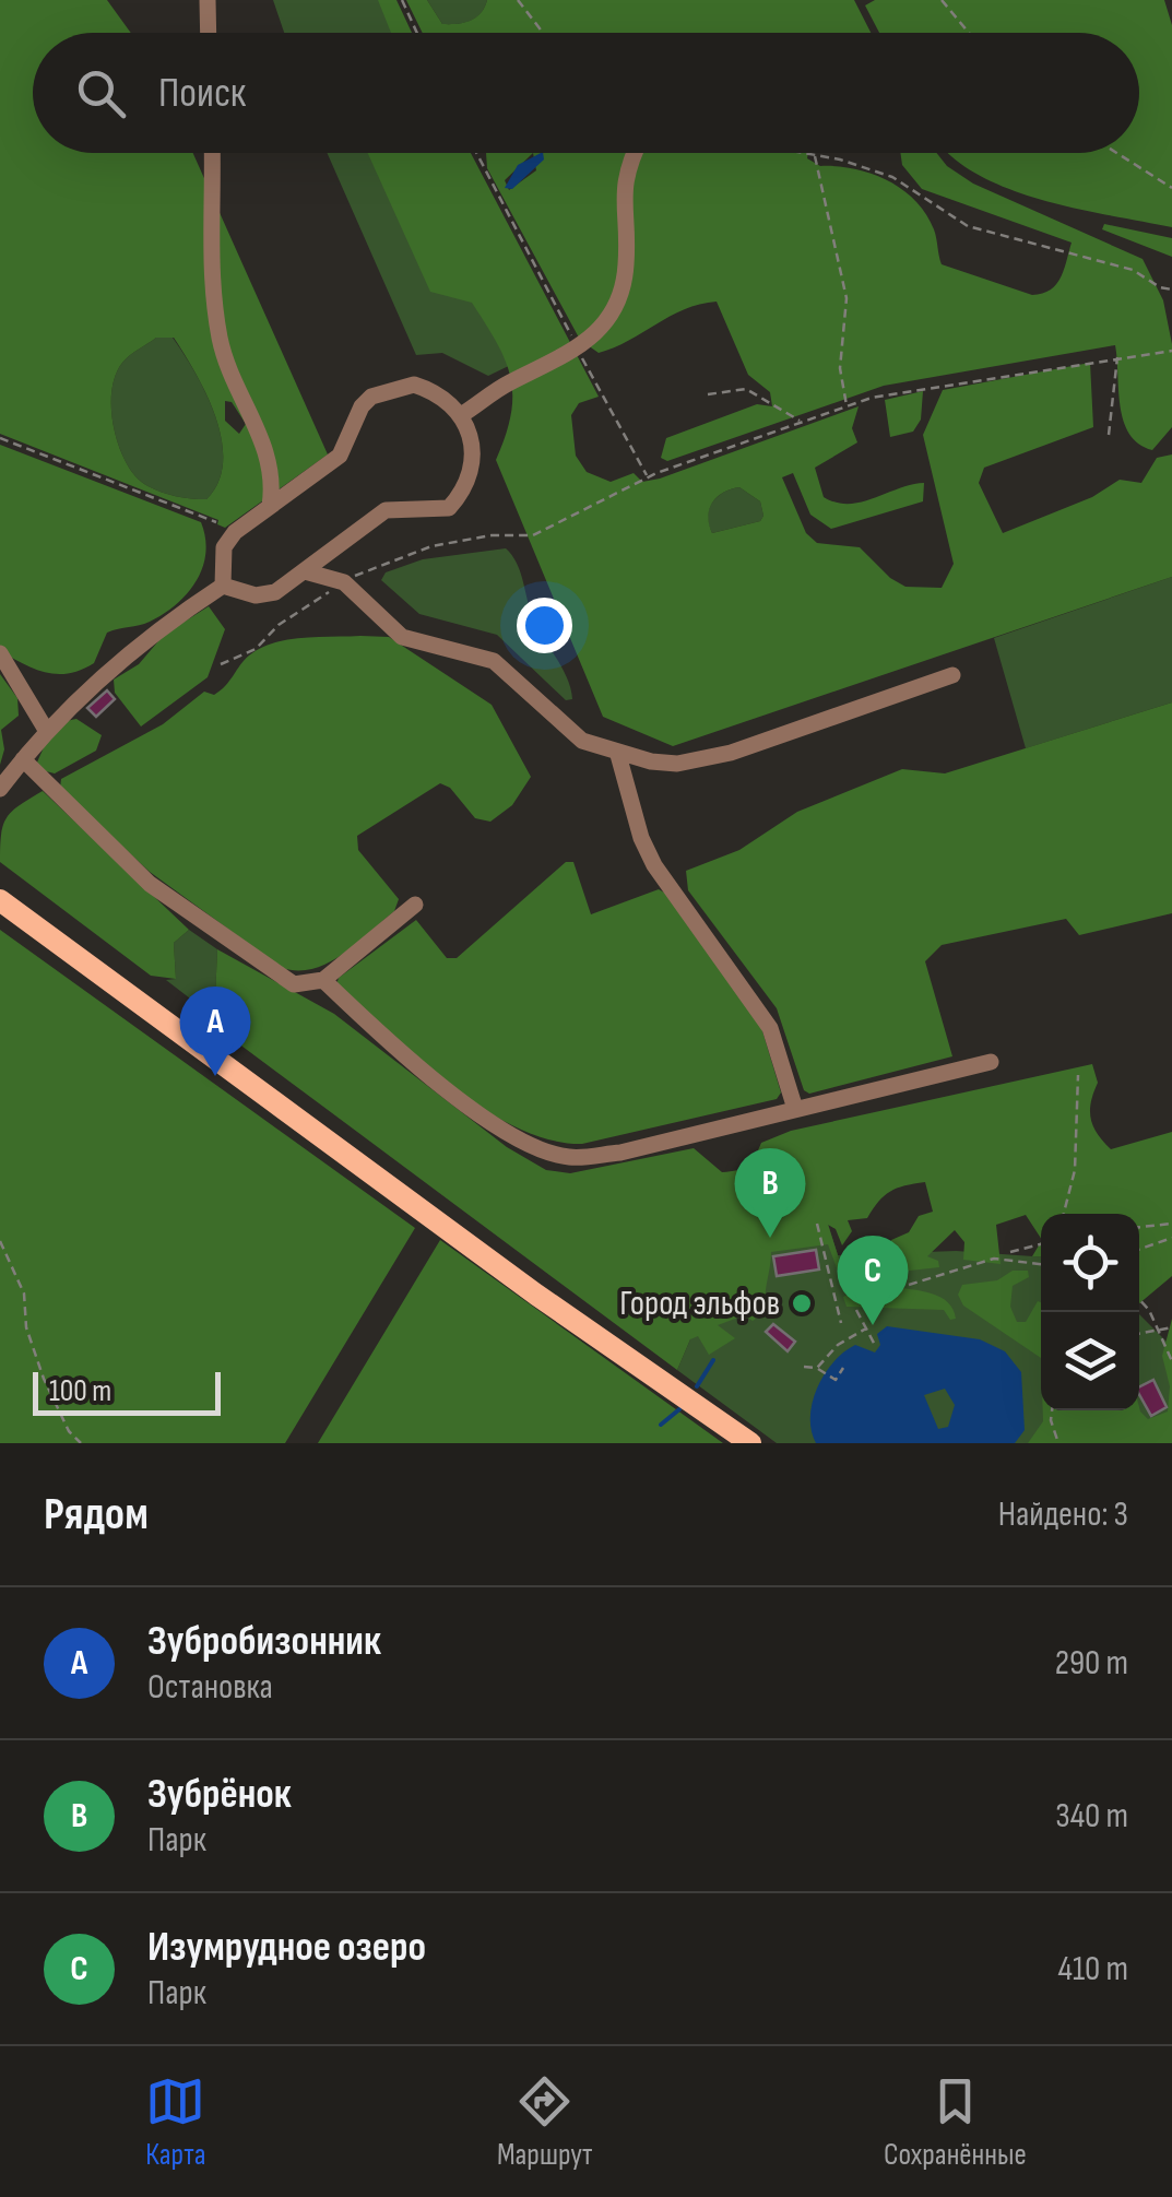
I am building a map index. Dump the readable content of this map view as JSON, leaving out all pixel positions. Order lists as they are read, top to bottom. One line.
{"places":["Город эльфов"],"scale_bar":"100 m","page":{"search":"Поиск","pins":["A","B","C"],"scale":"100 m","heading":["Рядом","Найдено: 3"],"list":[{"mark":"A","name":"Зубробизонник","note":"Остановка","value":"290 m"},{"mark":"B","name":"Зубрёнок","note":"Парк","value":"340 m"},{"mark":"C","name":"Изумрудное озеро","note":"Парк","value":"410 m"}],"nav":["Карта","Маршрут","Сохранённые"]}}
